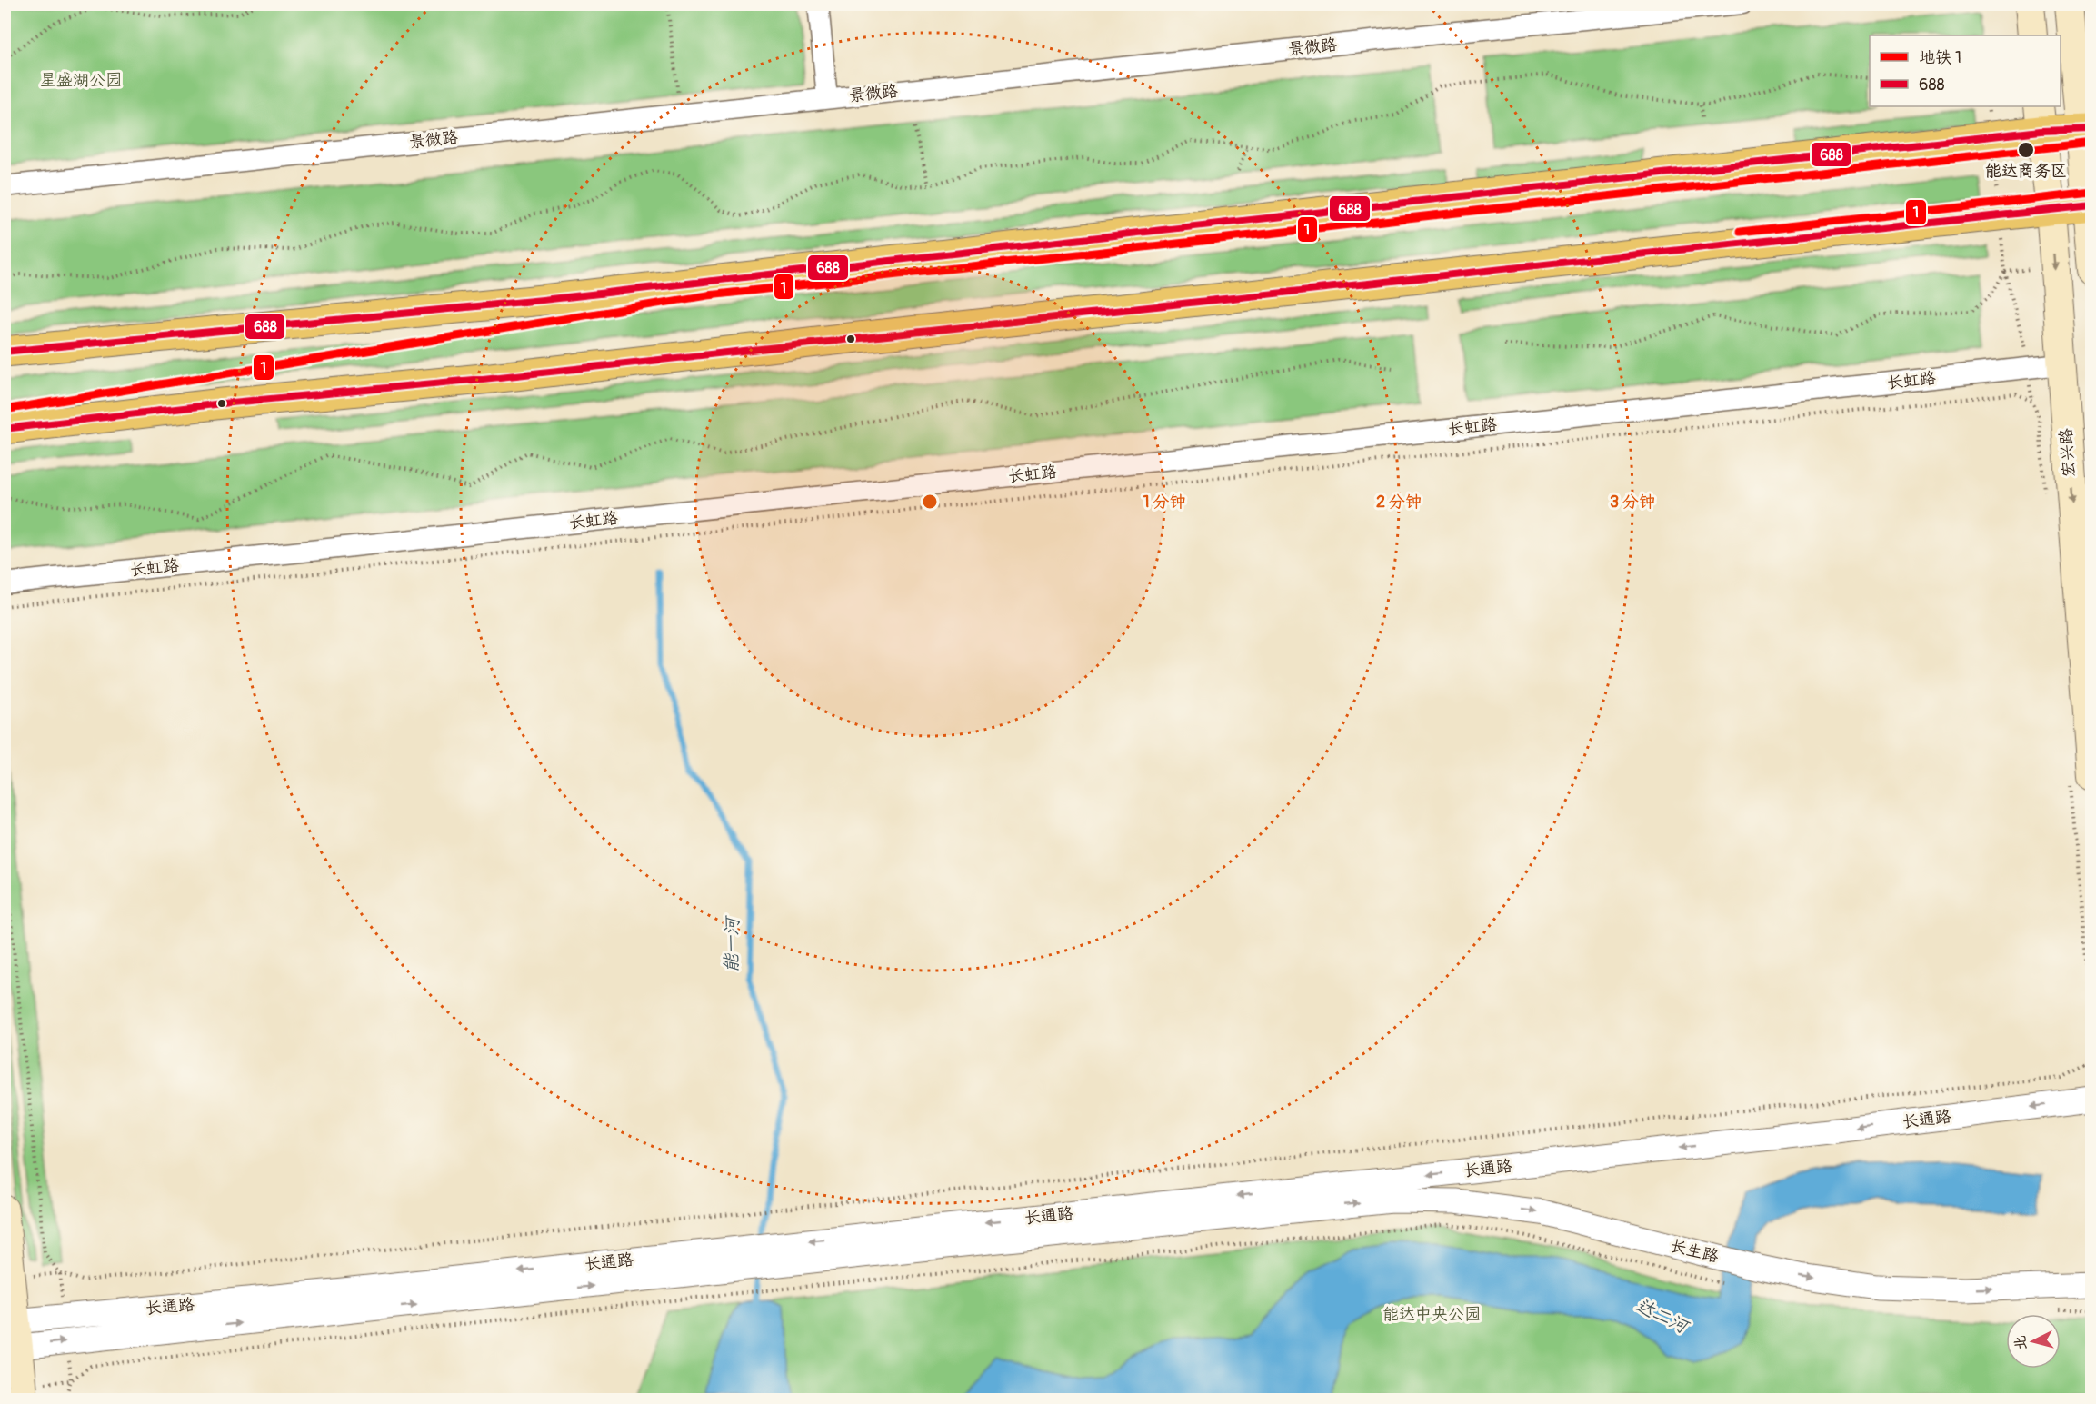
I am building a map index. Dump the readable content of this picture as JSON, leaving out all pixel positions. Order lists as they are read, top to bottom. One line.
{"streets":{"main road":["宏兴路"],"street":["景微路","长虹路","长通路","长生路"]},"crossings":[["长虹路","宏兴路"],["长通路","长生路"]],"one_way":["宏兴路","长生路"],"water":["能一河","达二河"],"parks":["星盛湖公园","能达中央公园"],"places":["能达商务区"],"lines":["transit line 688","metro line 1"],"legend":["地铁 1","688"],"north":"left","rings":["1 分钟","2 分钟","3 分钟"]}
